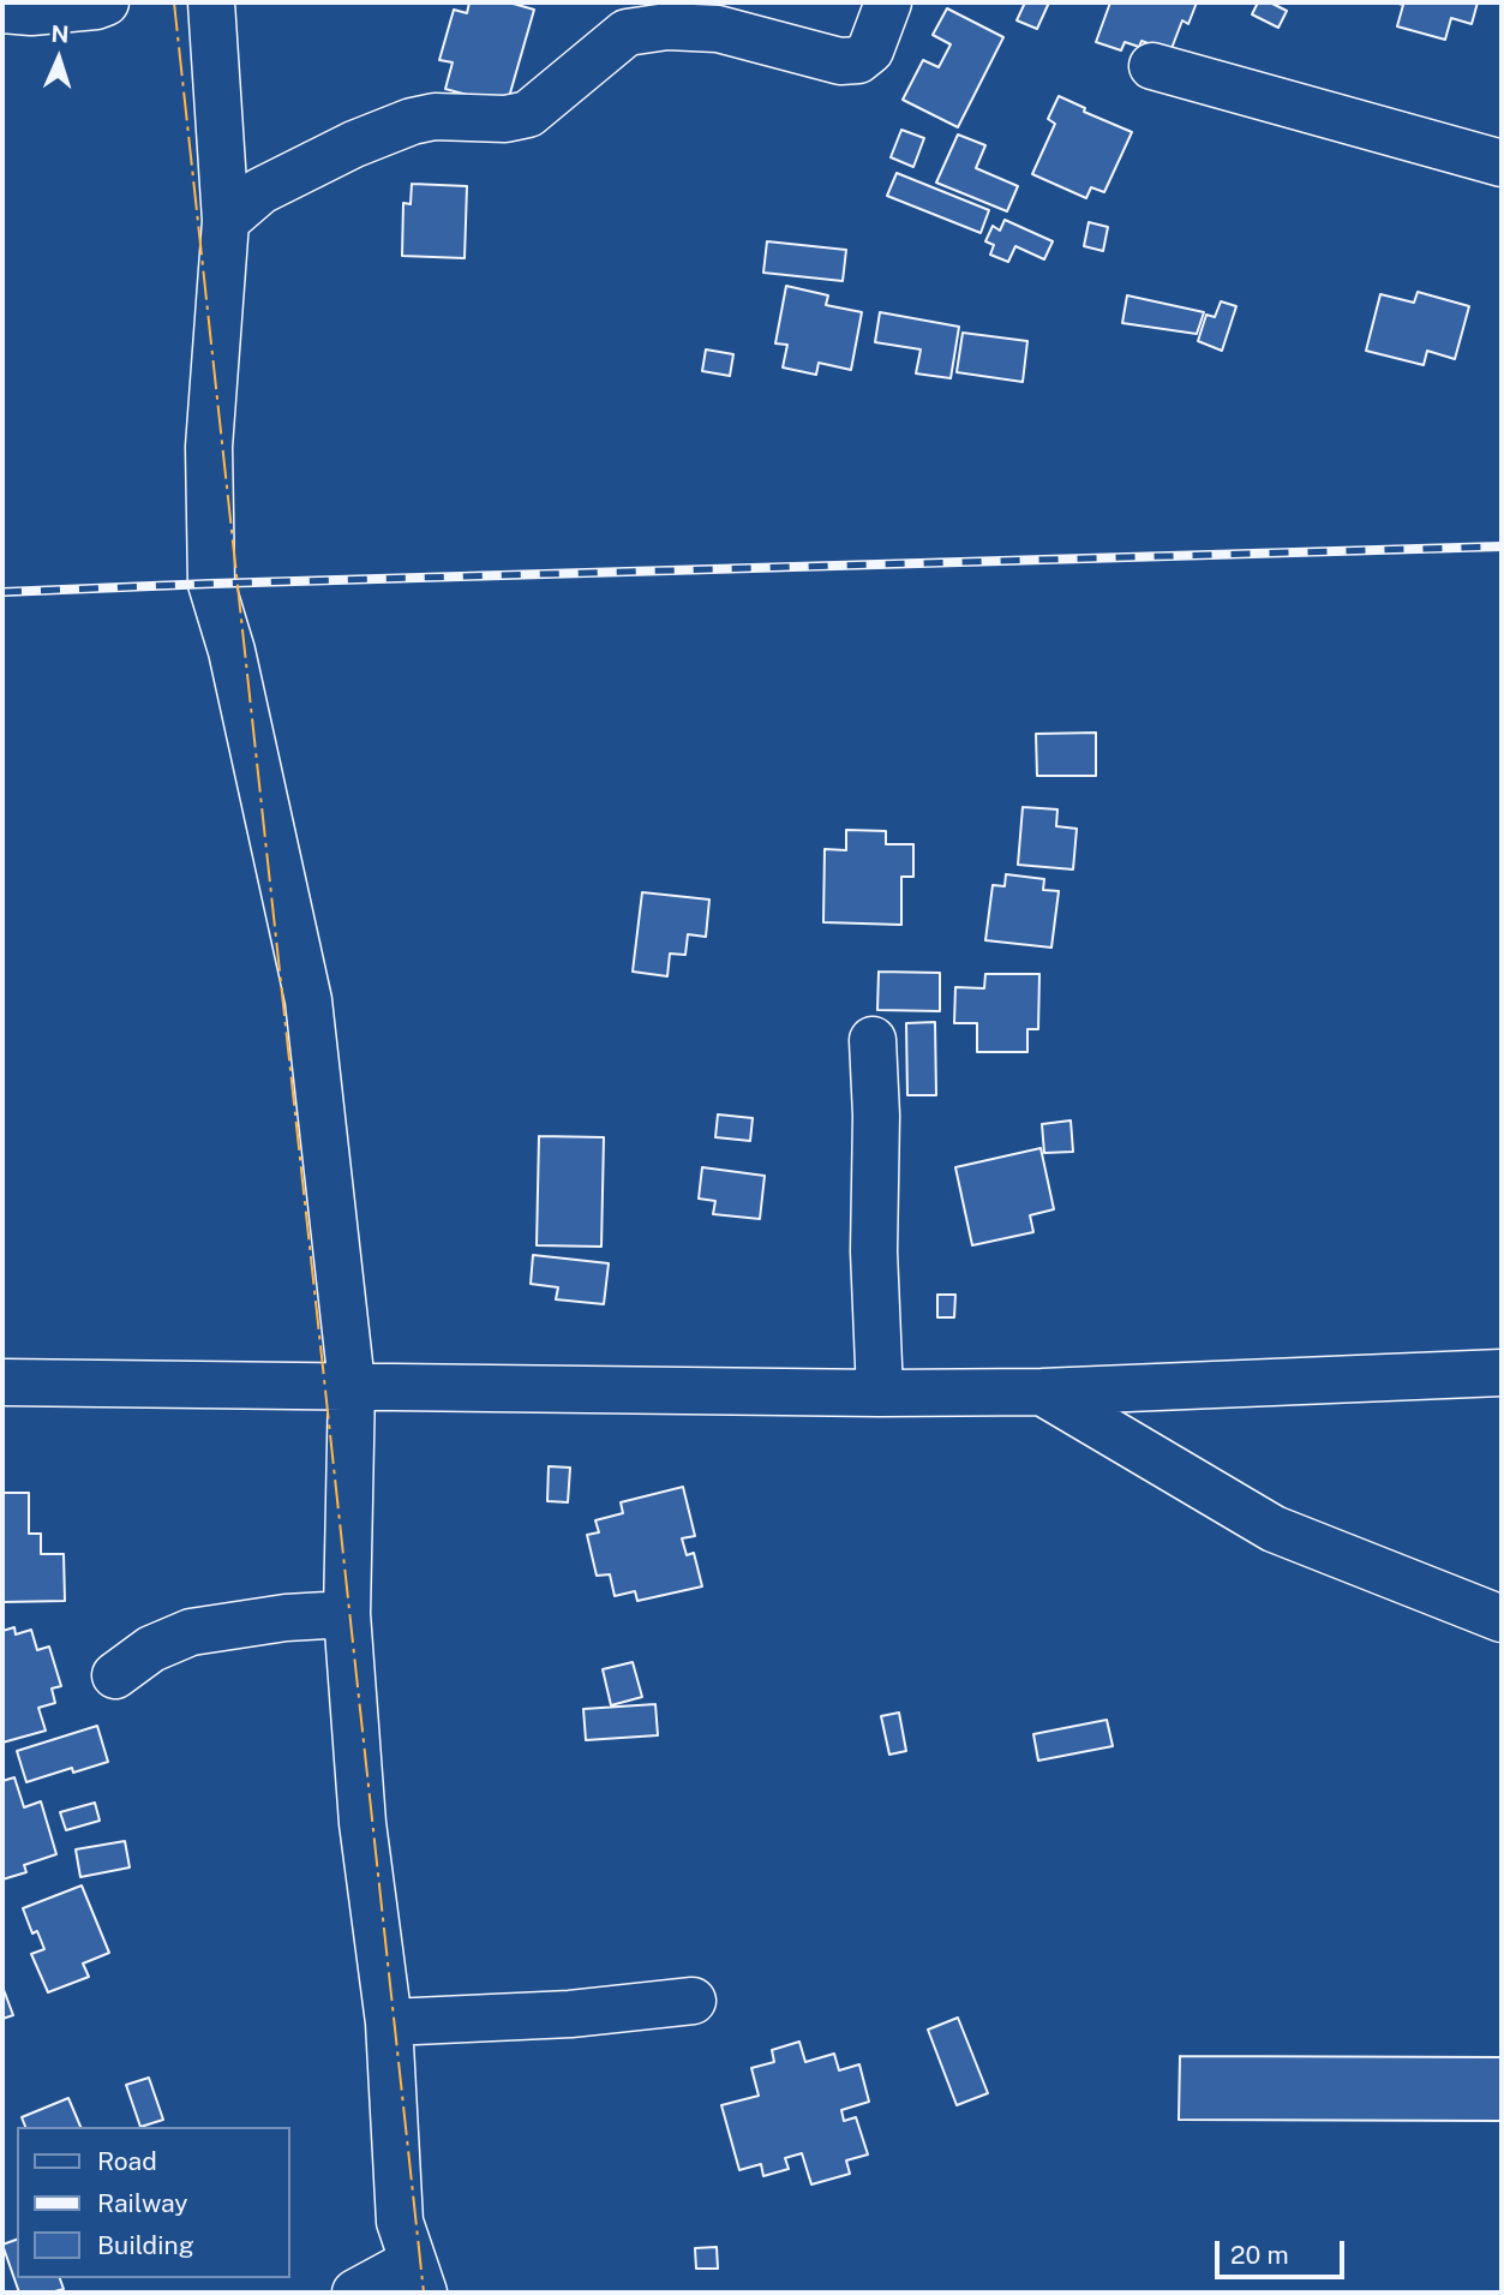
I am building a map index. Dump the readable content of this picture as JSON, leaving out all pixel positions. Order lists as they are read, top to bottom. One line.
{"legend":["Road","Railway","Building"],"scale_bar":"20 m","north":"top"}
